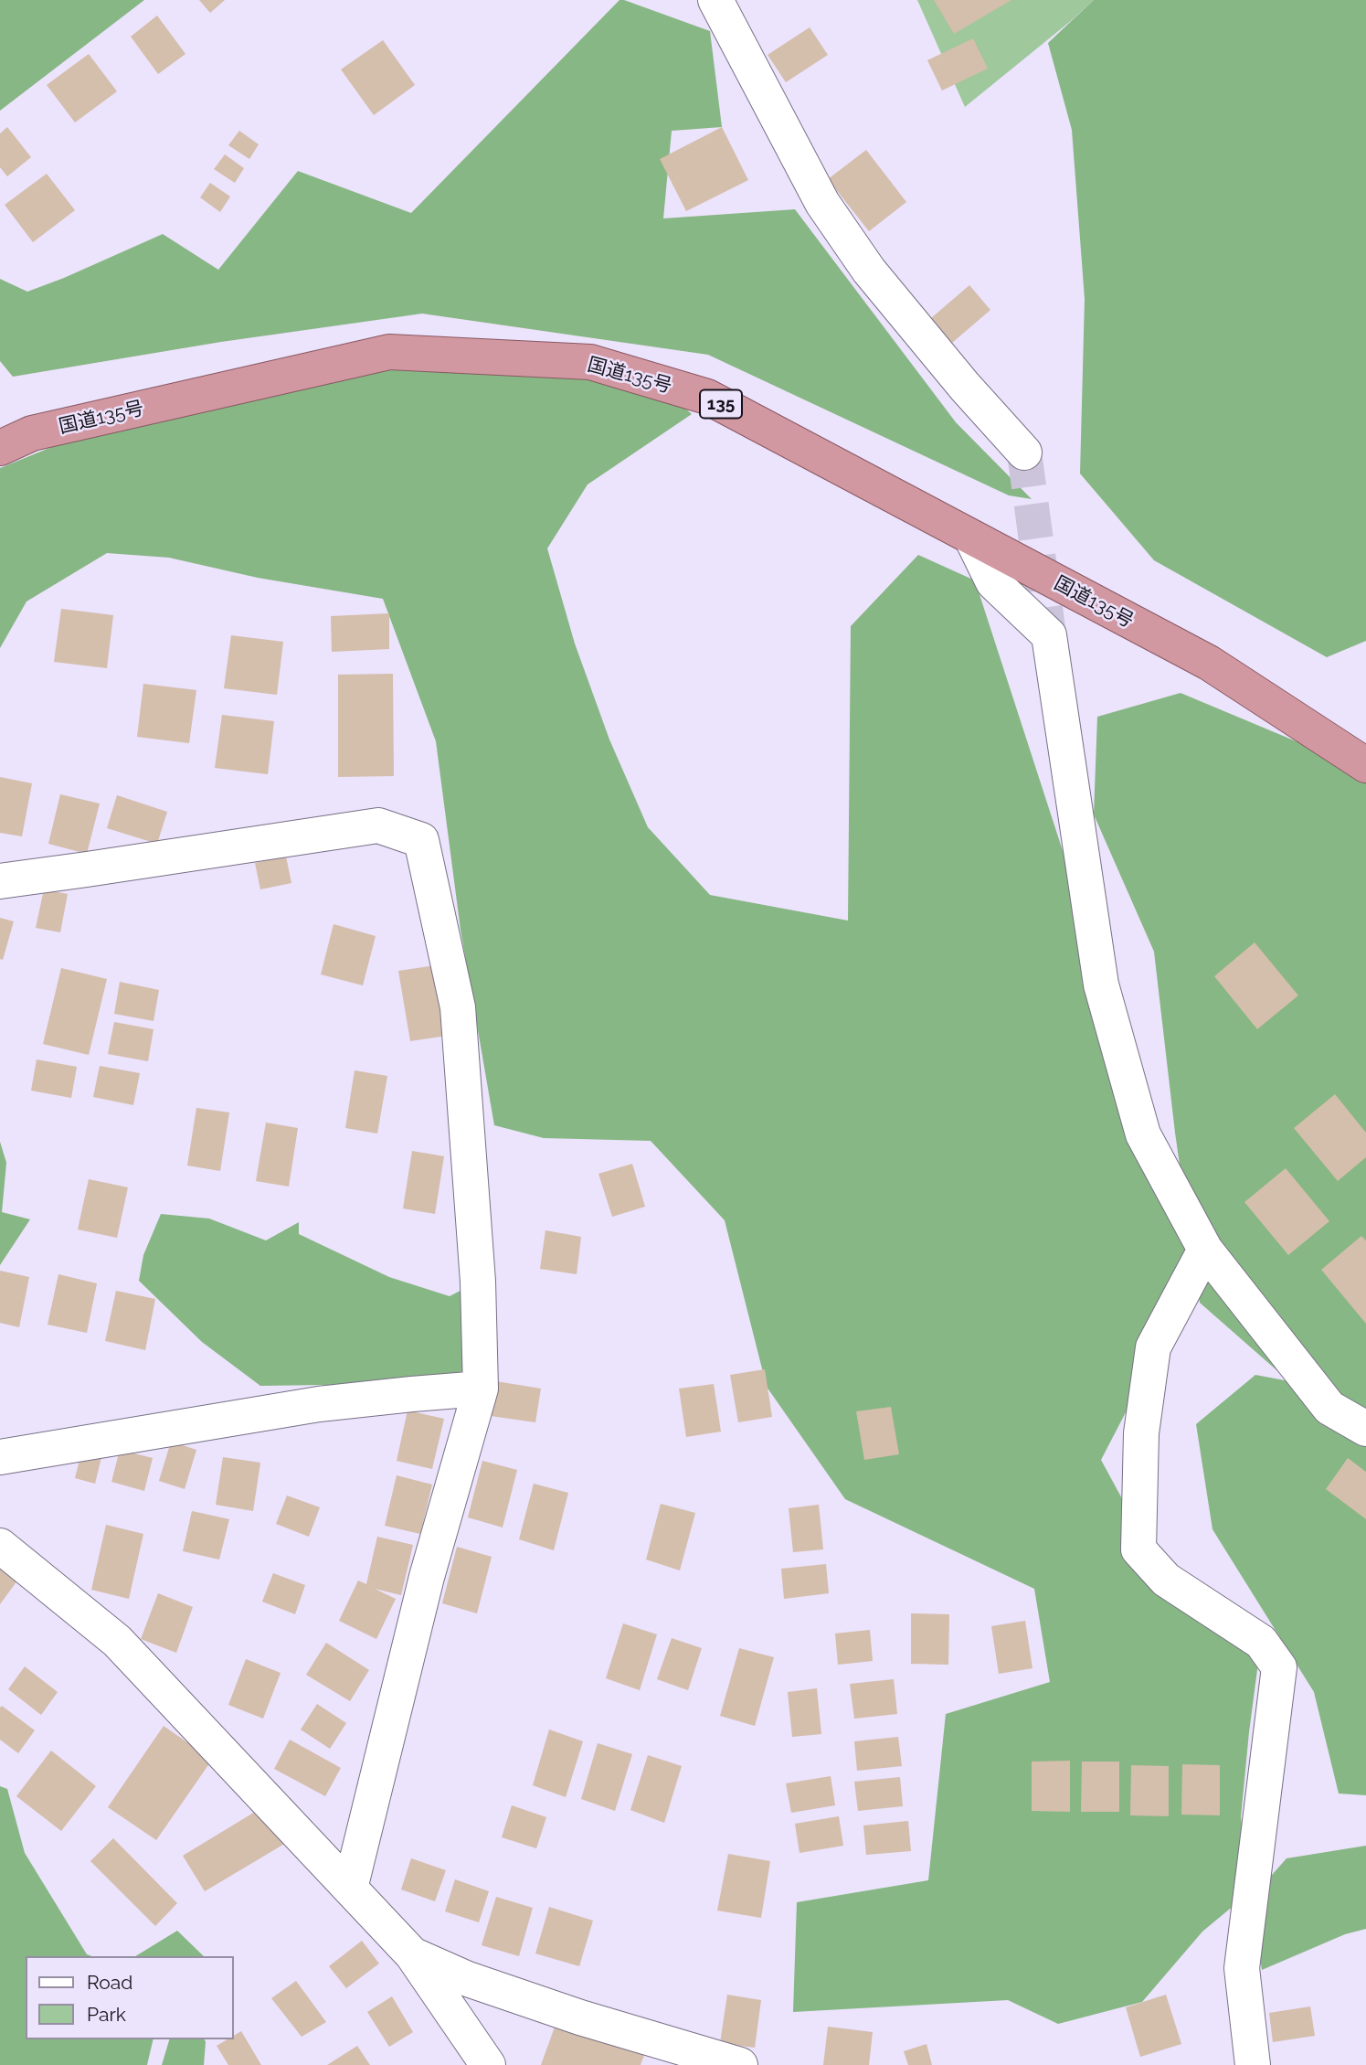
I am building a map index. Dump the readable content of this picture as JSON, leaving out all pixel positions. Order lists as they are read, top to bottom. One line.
{"streets":{"highway":["国道135号","135"]},"legend":["Road","Park"]}
